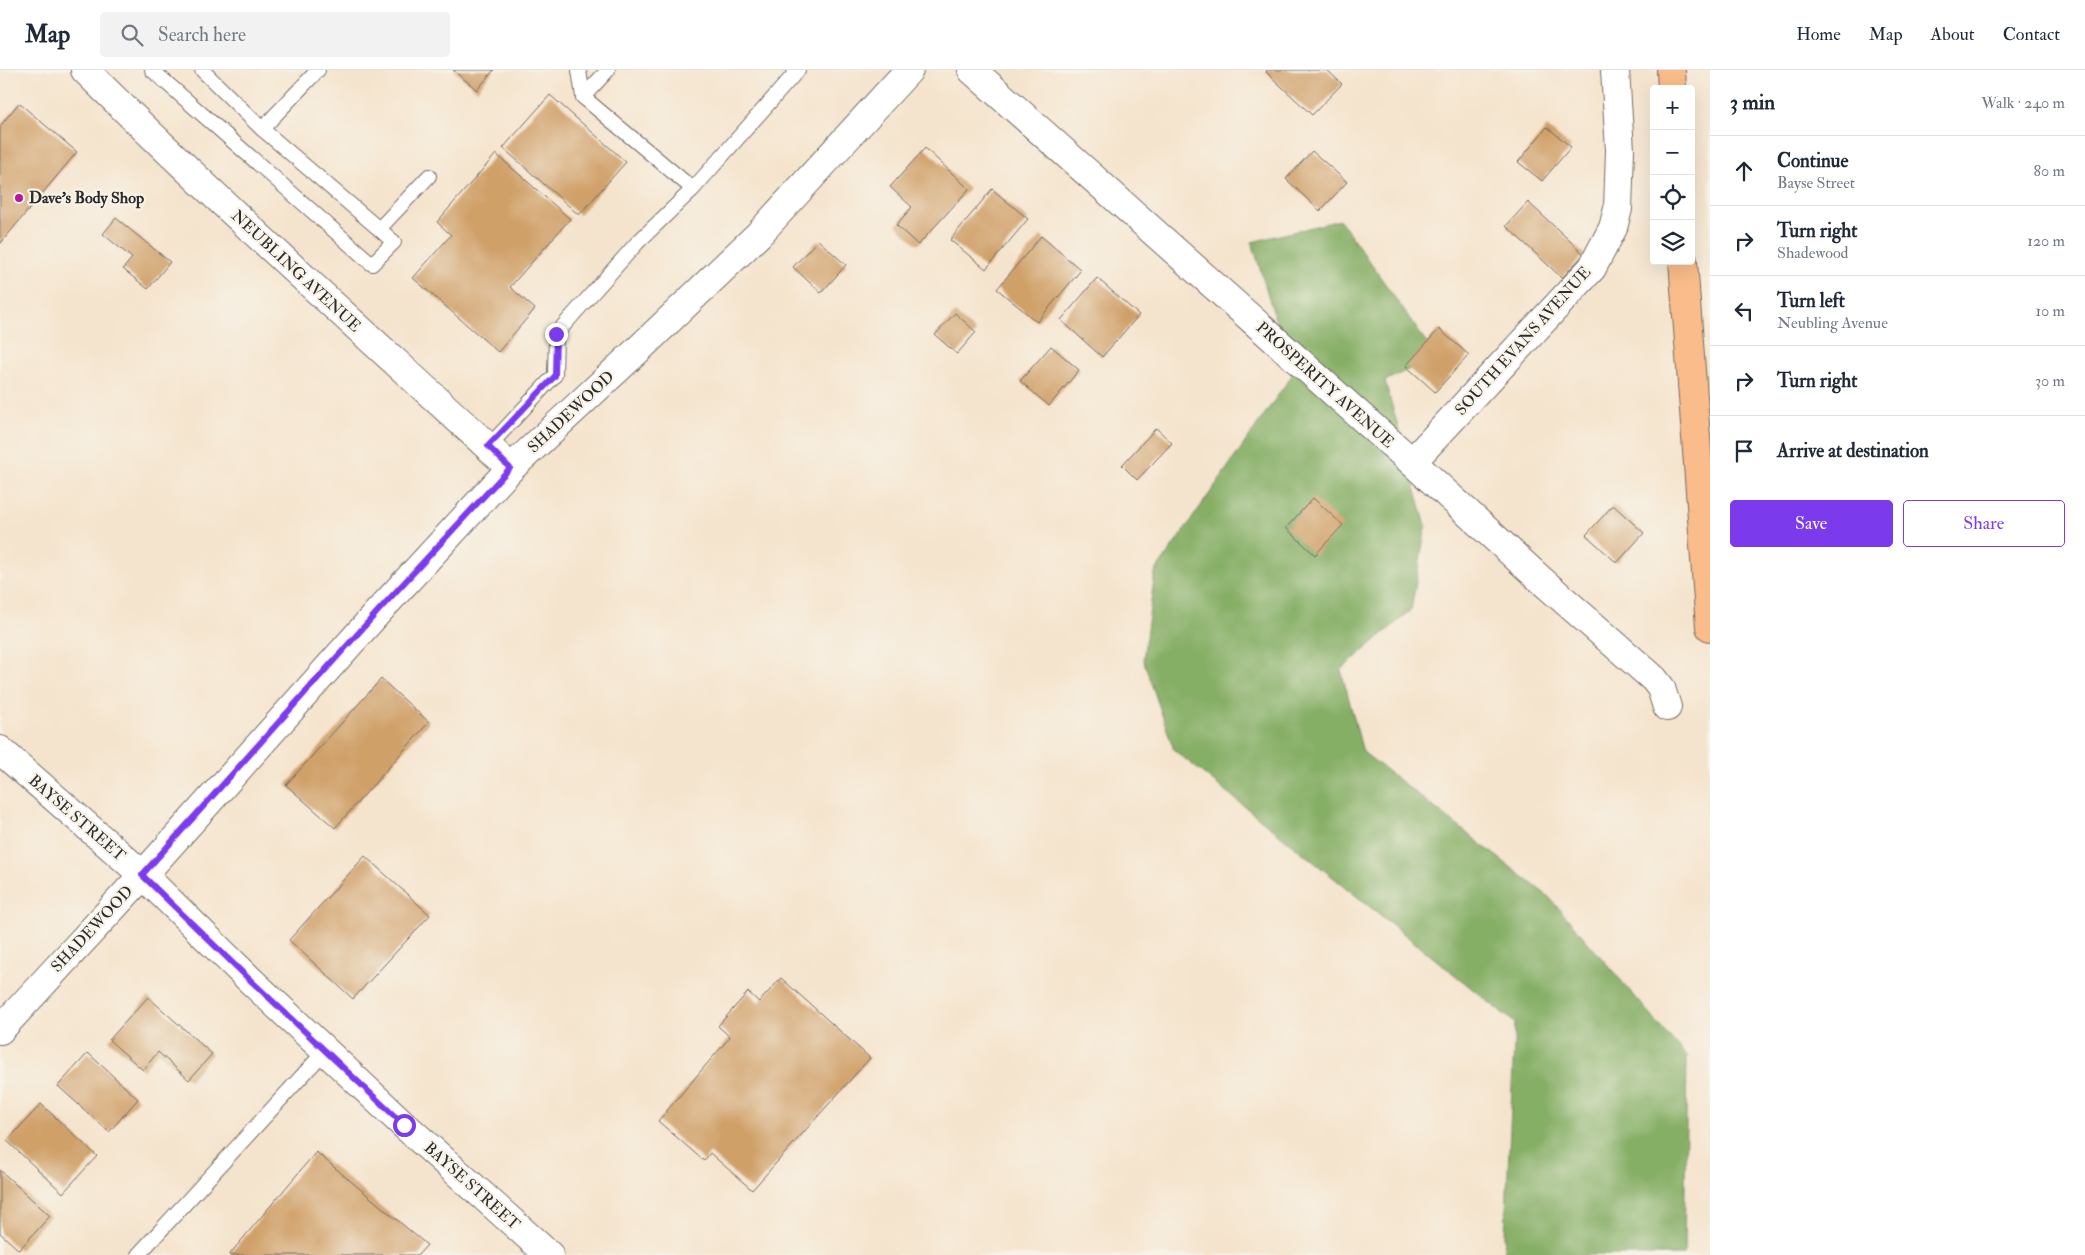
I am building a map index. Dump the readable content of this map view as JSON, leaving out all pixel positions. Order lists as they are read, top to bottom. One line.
{"streets":{"street":["NEUBLING AVENUE","SOUTH EVANS AVENUE","PROSPERITY AVENUE","SHADEWOOD","BAYSE STREET"]},"crossings":[["NEUBLING AVENUE","SHADEWOOD"],["SOUTH EVANS AVENUE","PROSPERITY AVENUE"],["SHADEWOOD","BAYSE STREET"]],"places":["Dave's Body Shop"],"page":{"header":"Map","search":"Search here","nav":["Home","Map","About","Contact"],"heading":["3 min","Walk · 240 m"],"map_buttons":["+","−"],"list":[["Continue","Bayse Street","80 m"],["Turn right","Shadewood","120 m"],["Turn left","Neubling Avenue","10 m"],["Turn right","30 m"],"Arrive at destination"],"buttons":["Save","Share"]}}
